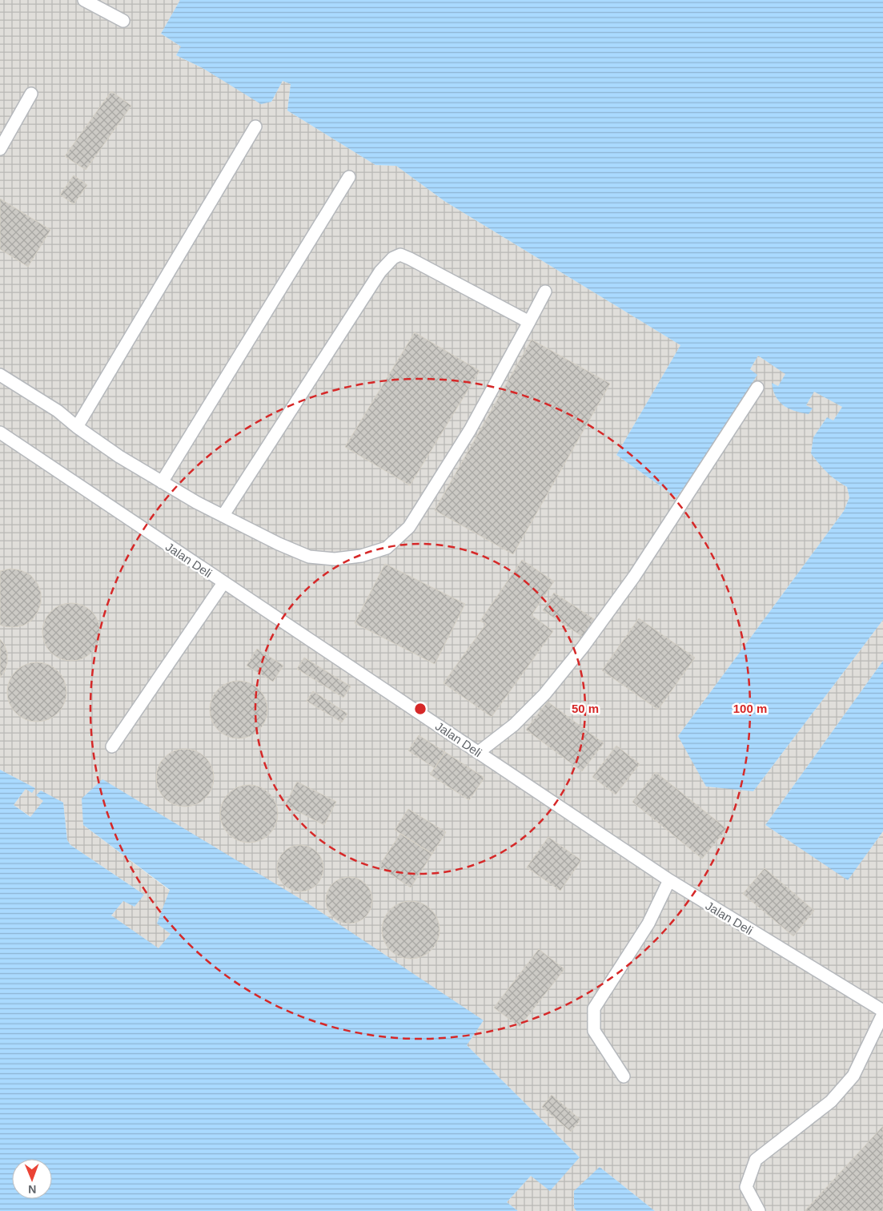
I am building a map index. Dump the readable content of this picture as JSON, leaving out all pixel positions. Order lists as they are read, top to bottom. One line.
{"streets":{"lane":["Jalan Deli"]},"north":"bottom","rings":["50 m","100 m"]}
